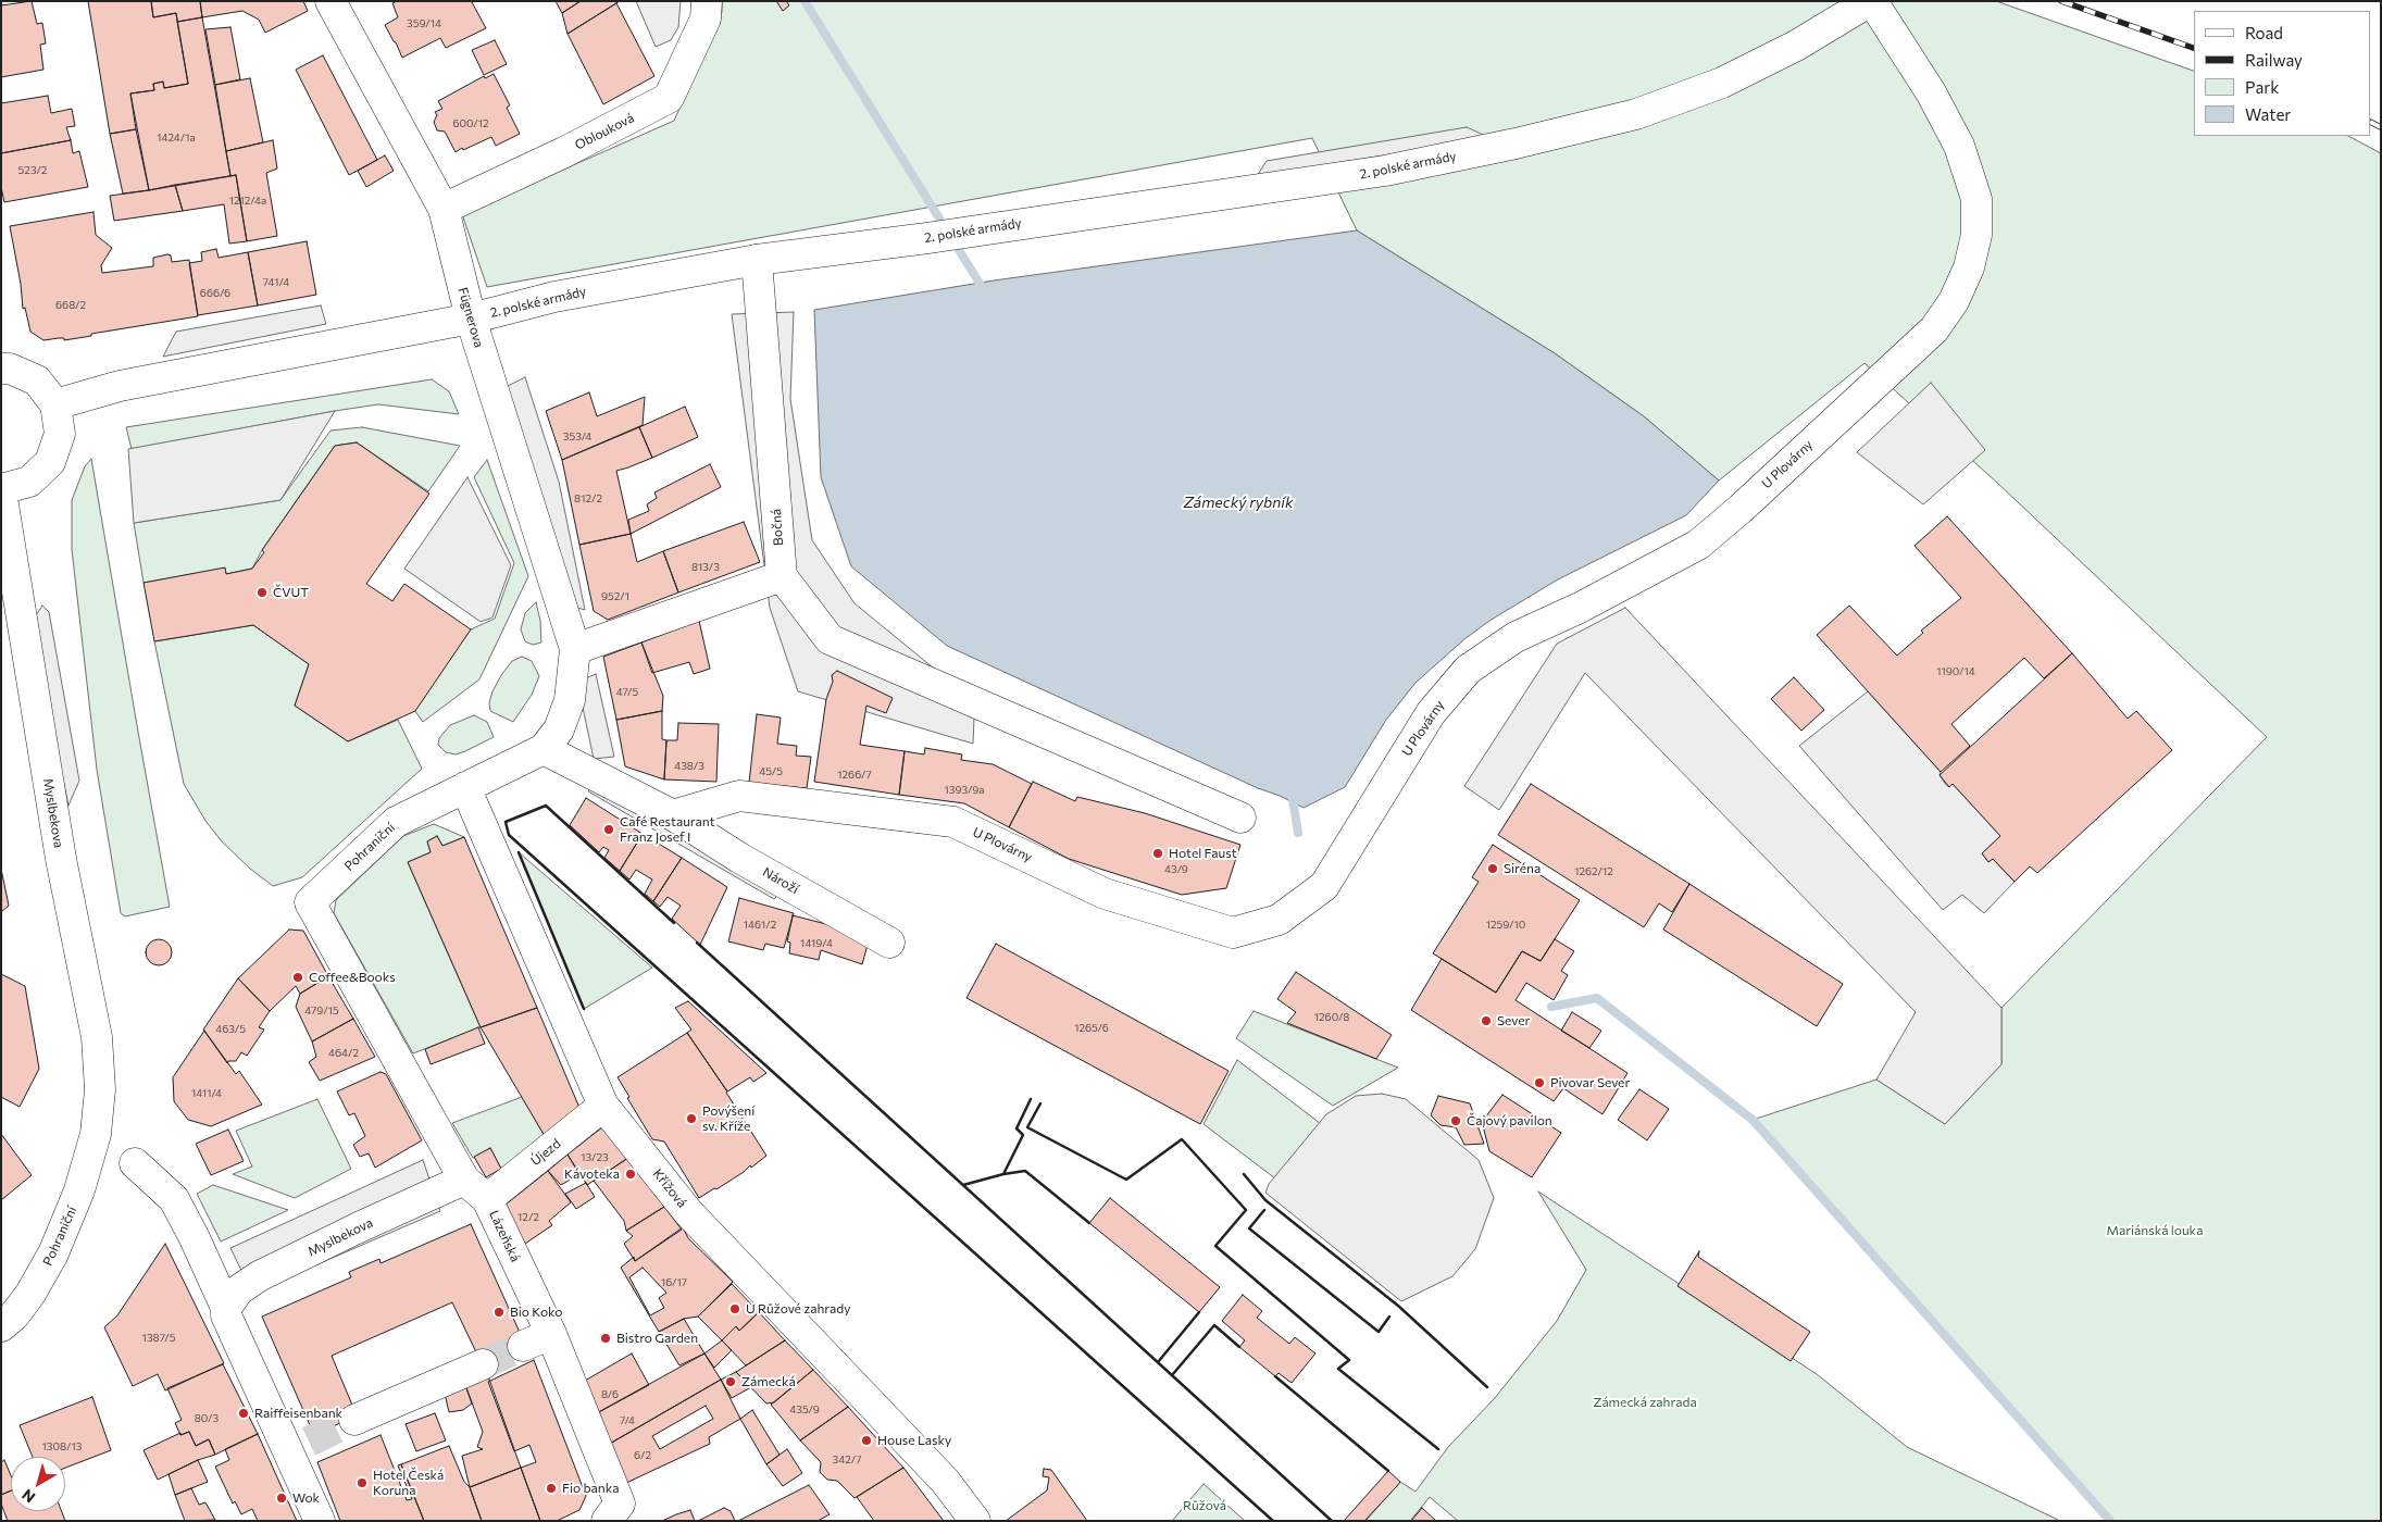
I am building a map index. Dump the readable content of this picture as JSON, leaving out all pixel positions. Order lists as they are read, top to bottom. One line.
{"streets":{"street":["Oblouková","2. polské armády","Fügnerova","U Plovárny","Bočná","Myslbekova","Pohraniční","Nároží","Újezd","Křížová","Lázeňská"]},"crossings":[["Oblouková","Fügnerova"],["2. polské armády","Fügnerova"],["2. polské armády","U Plovárny"],["2. polské armády","Bočná"],["U Plovárny","Nároží"],["Myslbekova","Pohraniční"],["Myslbekova","Lázeňská"],["Pohraniční","Křížová"],["Pohraniční","Lázeňská"],["Újezd","Křížová"],["Újezd","Lázeňská"]],"water":["Zámecký rybník"],"parks":["Mariánská louka","Zámecká zahrada","Růžová"],"places":["ČVUT","Café Restaurant Franz Josef I","Hotel Faust","Siréna","Coffee&Books","Sever","Pivovar Sever","Povýšení sv. Kříže","Čajový pavilon","Kávoteka","U Růžové zahrady","Bio Koko","Bistro Garden","Zámecká","Raiffeisenbank","House Lasky","Hotel Česká Koruna","Fio banka","Wok"],"house_numbers":["359/14","600/12","1424/1a","523/2","1212/4a","741/4","666/6","668/2","353/4","812/2","813/3","952/1","1190/14","47/5","438/3","45/5","1266/7","1393/9a","43/9","1262/12","1461/2","1259/10","1419/4","479/15","1260/8","1265/6","463/5","464/2","1411/4","13/23","12/2","16/17","1387/5","8/6","435/9","80/3","7/4","1308/13","6/2","342/7"],"legend":["Road","Railway","Park","Water"],"north":"bottom left"}
